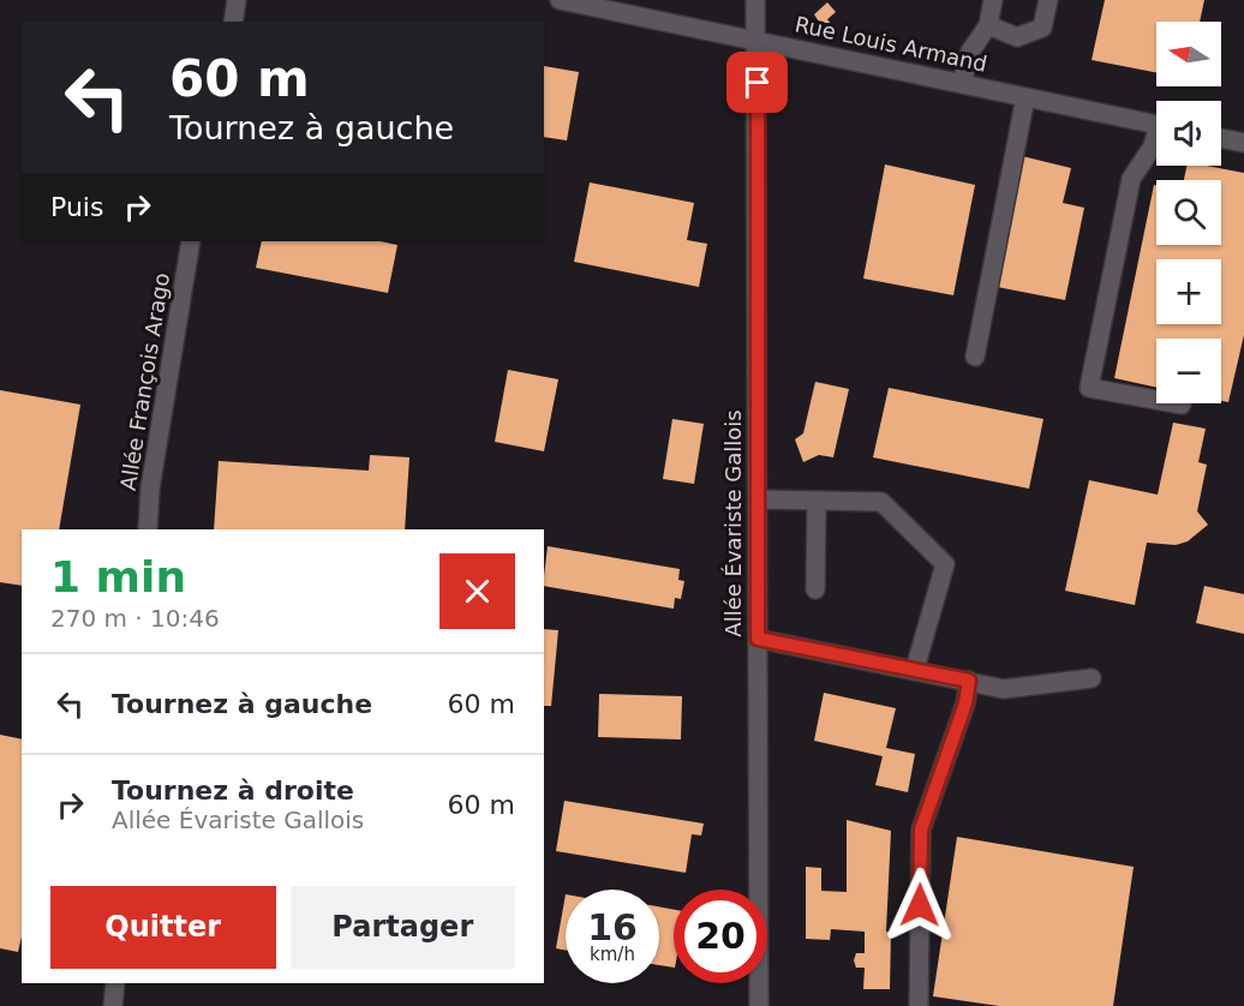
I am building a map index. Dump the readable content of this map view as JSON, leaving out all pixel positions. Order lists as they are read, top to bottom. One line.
{"streets":{"street":["Rue Louis Armand","Allée François Arago","Allée Évariste Gallois"]},"crossings":[["Rue Louis Armand","Allée Évariste Gallois"]],"north":"left","page":{"map_buttons":["+","−"],"turn":["60 m","Tournez à gauche"],"then":"Puis","heading":["1 min","270 m · 10:46"],"list":[{"name":"Tournez à gauche","value":"60 m"},{"name":"Tournez à droite","note":"Allée Évariste Gallois","value":"60 m"}],"buttons":["Quitter","Partager"],"speed":"16 km/h","limit":"20"}}
